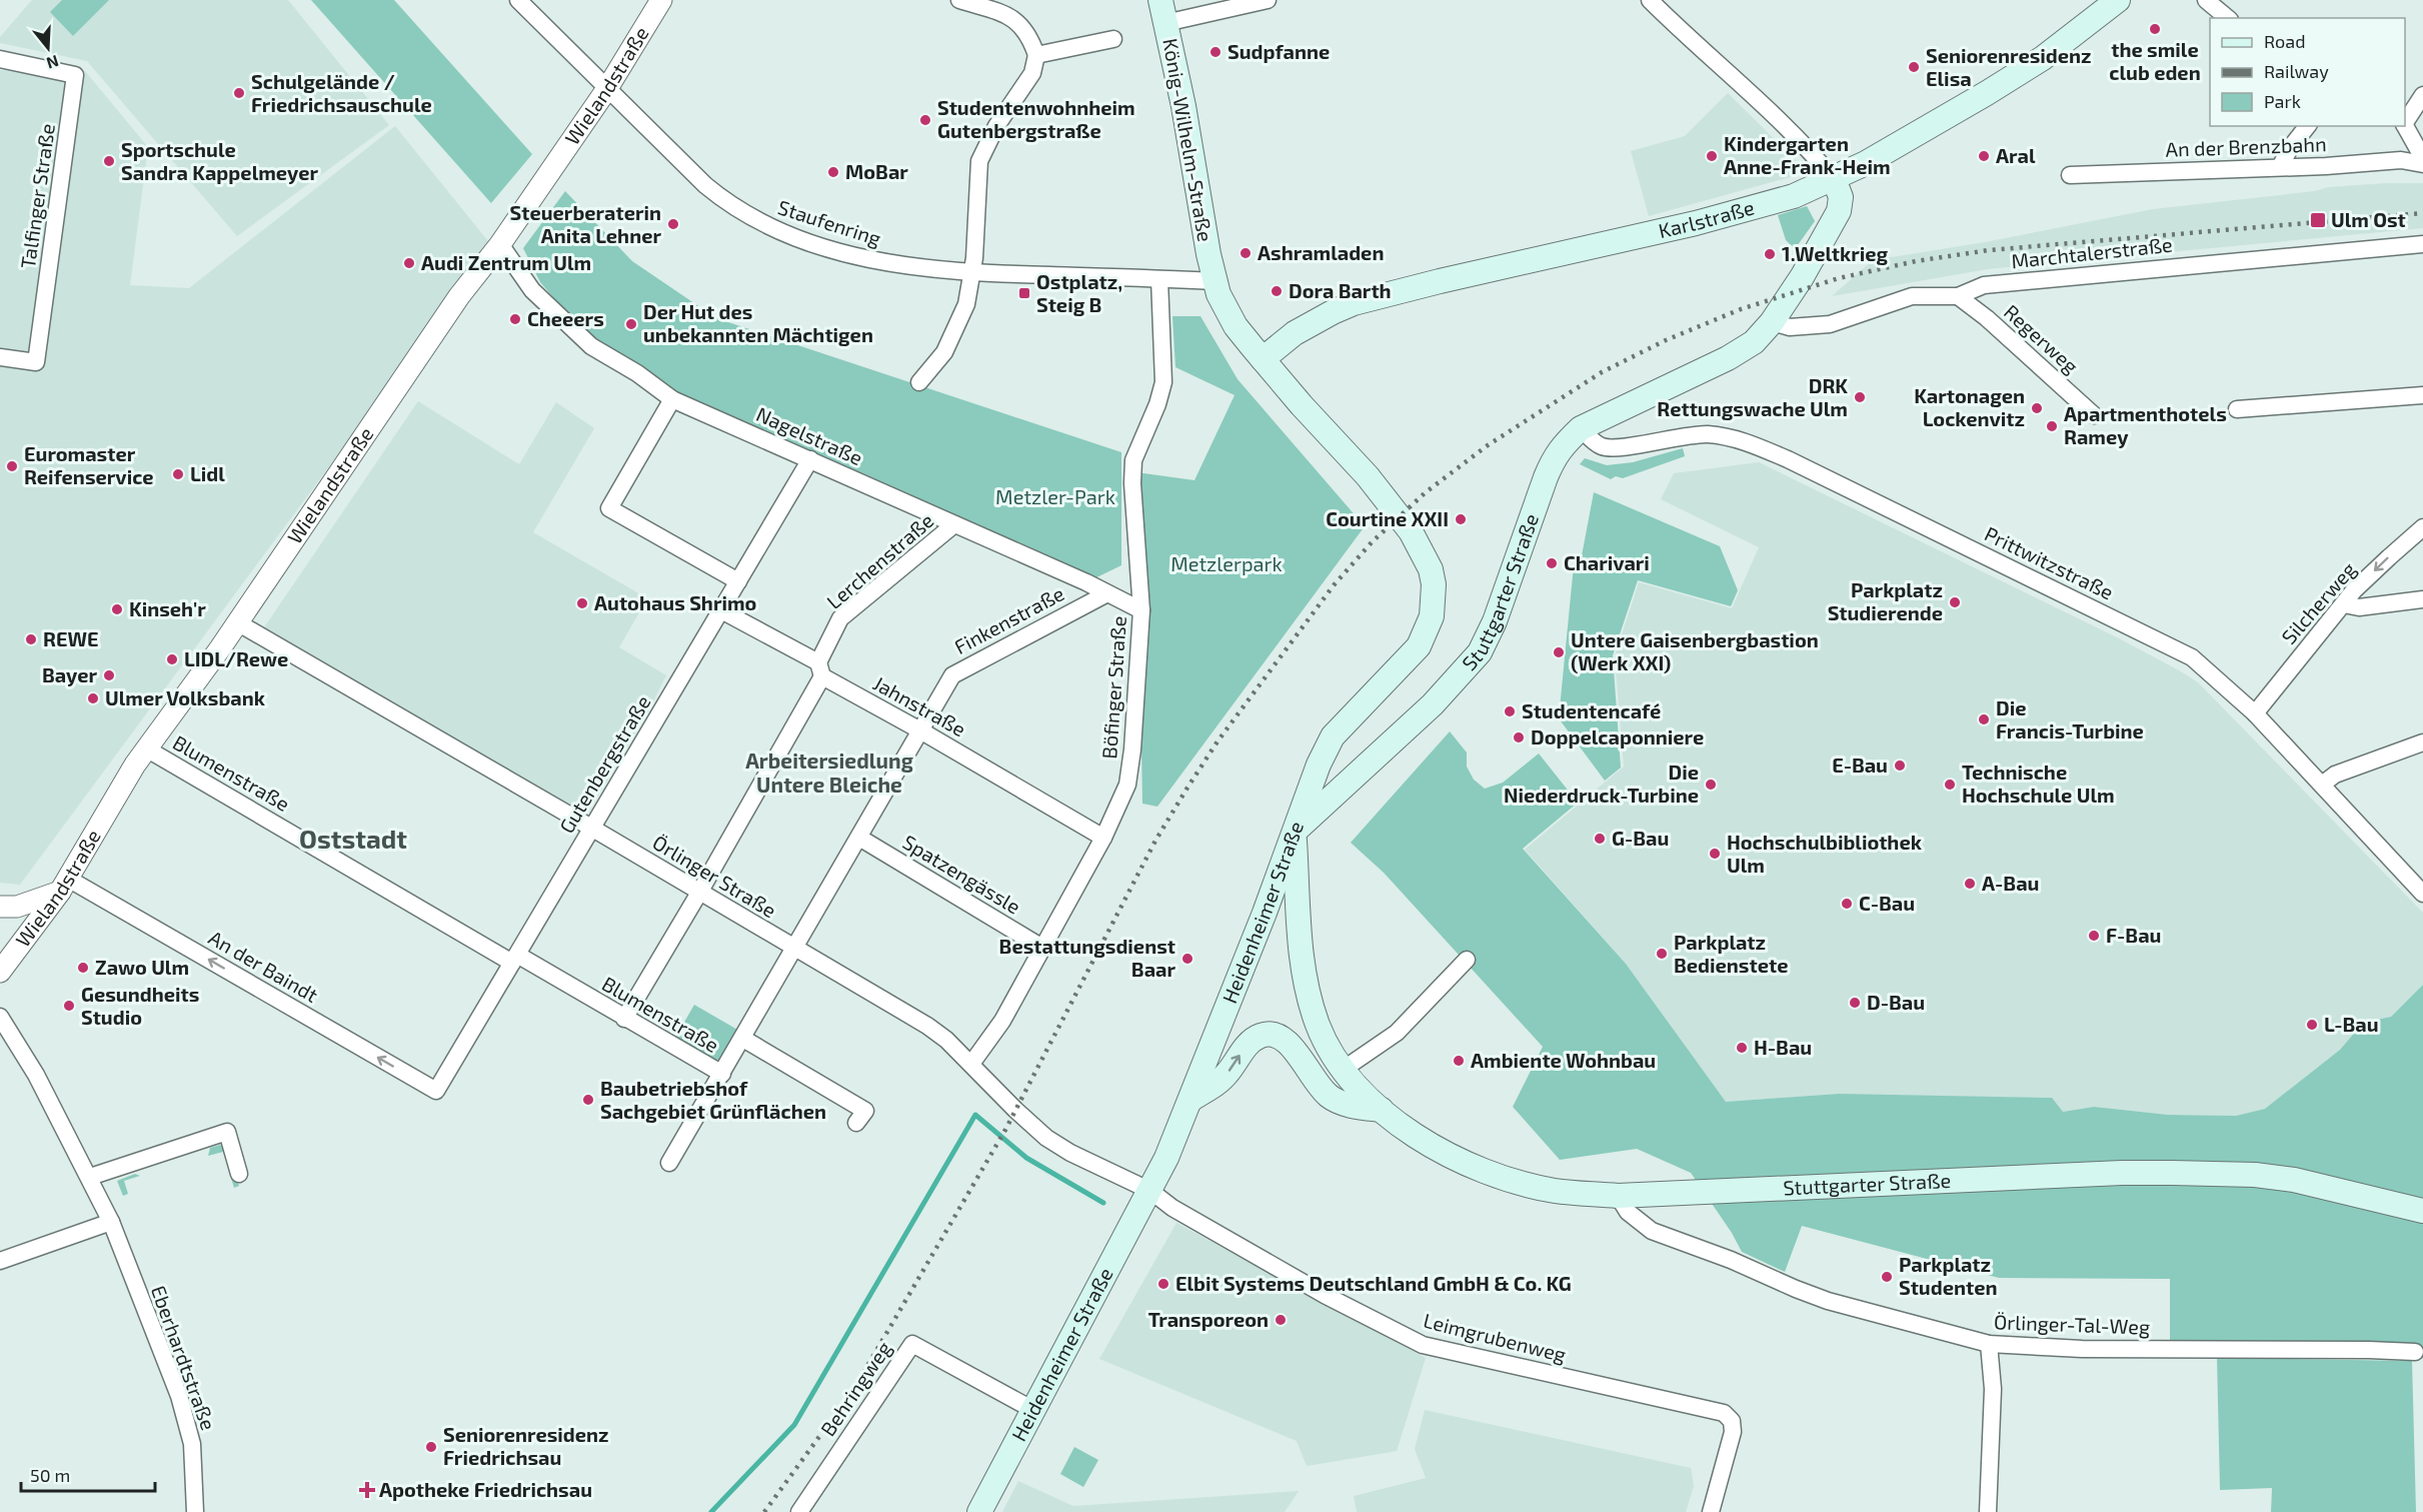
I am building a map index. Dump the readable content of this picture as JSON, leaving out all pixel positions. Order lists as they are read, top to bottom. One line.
{"streets":{"main road":["König-Wilhelm-Straße","Karlstraße","Stuttgarter Straße","Heidenheimer Straße"],"street":["Wielandstraße","An der Brenzbahn","Talfinger Straße","Staufenring","Marchtalerstraße","Regerweg","Nagelstraße","Lerchenstraße","Prittwitzstraße","Silcherweg","Finkenstraße","Böfinger Straße","Jahnstraße","Gutenbergstraße","Blumenstraße","Spatzengässle","Örlinger Straße","An der Baindt","Örlinger-Tal-Weg","Leimgrubenweg","Eberhardtstraße","Behringweg"]},"crossings":[["Wielandstraße","Staufenring"],["Wielandstraße","Nagelstraße"],["Wielandstraße","Blumenstraße"],["Wielandstraße","Örlinger Straße"],["Wielandstraße","An der Baindt"],["König-Wilhelm-Straße","Karlstraße"],["König-Wilhelm-Straße","Staufenring"],["König-Wilhelm-Straße","Heidenheimer Straße"],["Karlstraße","Stuttgarter Straße"],["Karlstraße","Heidenheimer Straße"],["Staufenring","Böfinger Straße"],["Marchtalerstraße","Regerweg"],["Marchtalerstraße","Stuttgarter Straße"],["Nagelstraße","Lerchenstraße"],["Nagelstraße","Finkenstraße"],["Nagelstraße","Böfinger Straße"],["Nagelstraße","Gutenbergstraße"],["Lerchenstraße","Jahnstraße"],["Lerchenstraße","Blumenstraße"],["Lerchenstraße","Örlinger Straße"],["Prittwitzstraße","Stuttgarter Straße"],["Prittwitzstraße","Silcherweg"],["Stuttgarter Straße","Heidenheimer Straße"],["Stuttgarter Straße","Örlinger-Tal-Weg"],["Finkenstraße","Jahnstraße"],["Finkenstraße","Blumenstraße"],["Finkenstraße","Spatzengässle"],["Finkenstraße","Örlinger Straße"],["Böfinger Straße","Jahnstraße"],["Böfinger Straße","Spatzengässle"],["Böfinger Straße","Örlinger Straße"],["Jahnstraße","Gutenbergstraße"],["Gutenbergstraße","Blumenstraße"],["Gutenbergstraße","Örlinger Straße"],["Gutenbergstraße","An der Baindt"],["Örlinger Straße","Heidenheimer Straße"],["Örlinger Straße","Leimgrubenweg"],["Heidenheimer Straße","Leimgrubenweg"],["Heidenheimer Straße","Behringweg"]],"one_way":["Silcherweg","An der Baindt"],"districts":["Arbeitersiedlung Untere Bleiche","Oststadt"],"parks":["Metzler-Park","Metzlerpark"],"places":{"other":["the smile club eden","Sudpfanne","Seniorenresidenz Elisa","Schulgelände / Friedrichsauschule","Studentenwohnheim Gutenbergstraße","Kindergarten Anne-Frank-Heim","Aral","Sportschule Sandra Kappelmeyer","MoBar","Steuerberaterin Anita Lehner","Ashramladen","1.Weltkrieg","Audi Zentrum Ulm","Dora Barth","Cheeers","Der Hut des unbekannten Mächtigen","DRK Rettungswache Ulm","Kartonagen Lockenvitz","Apartmenthotels Ramey","Euromaster Reifenservice","Lidl","Courtine XXII","Charivari","Parkplatz Studierende","Autohaus Shrimo","Kinseh'r","REWE","Untere Gaisenbergbastion (Werk XXI)","LIDL/Rewe","Bayer","Ulmer Volksbank","Studentencafé","Die Francis-Turbine","Doppelcaponniere","E-Bau","Die Niederdruck-Turbine","Technische Hochschule Ulm","G-Bau","Hochschulbibliothek Ulm","A-Bau","C-Bau","F-Bau","Parkplatz Bedienstete","Bestattungsdienst Baar","Zawo Ulm","D-Bau","Gesundheits Studio","L-Bau","H-Bau","Ambiente Wohnbau","Baubetriebshof Sachgebiet Grünflächen","Parkplatz Studenten","Elbit Systems Deutschland GmbH & Co. KG","Transporeon","Seniorenresidenz Friedrichsau"],"transit":["Ulm Ost","Ostplatz, Steig B"],"health":["Apotheke Friedrichsau"]},"legend":["Road","Railway","Park"],"scale_bar":"50 m","north":"bottom"}
